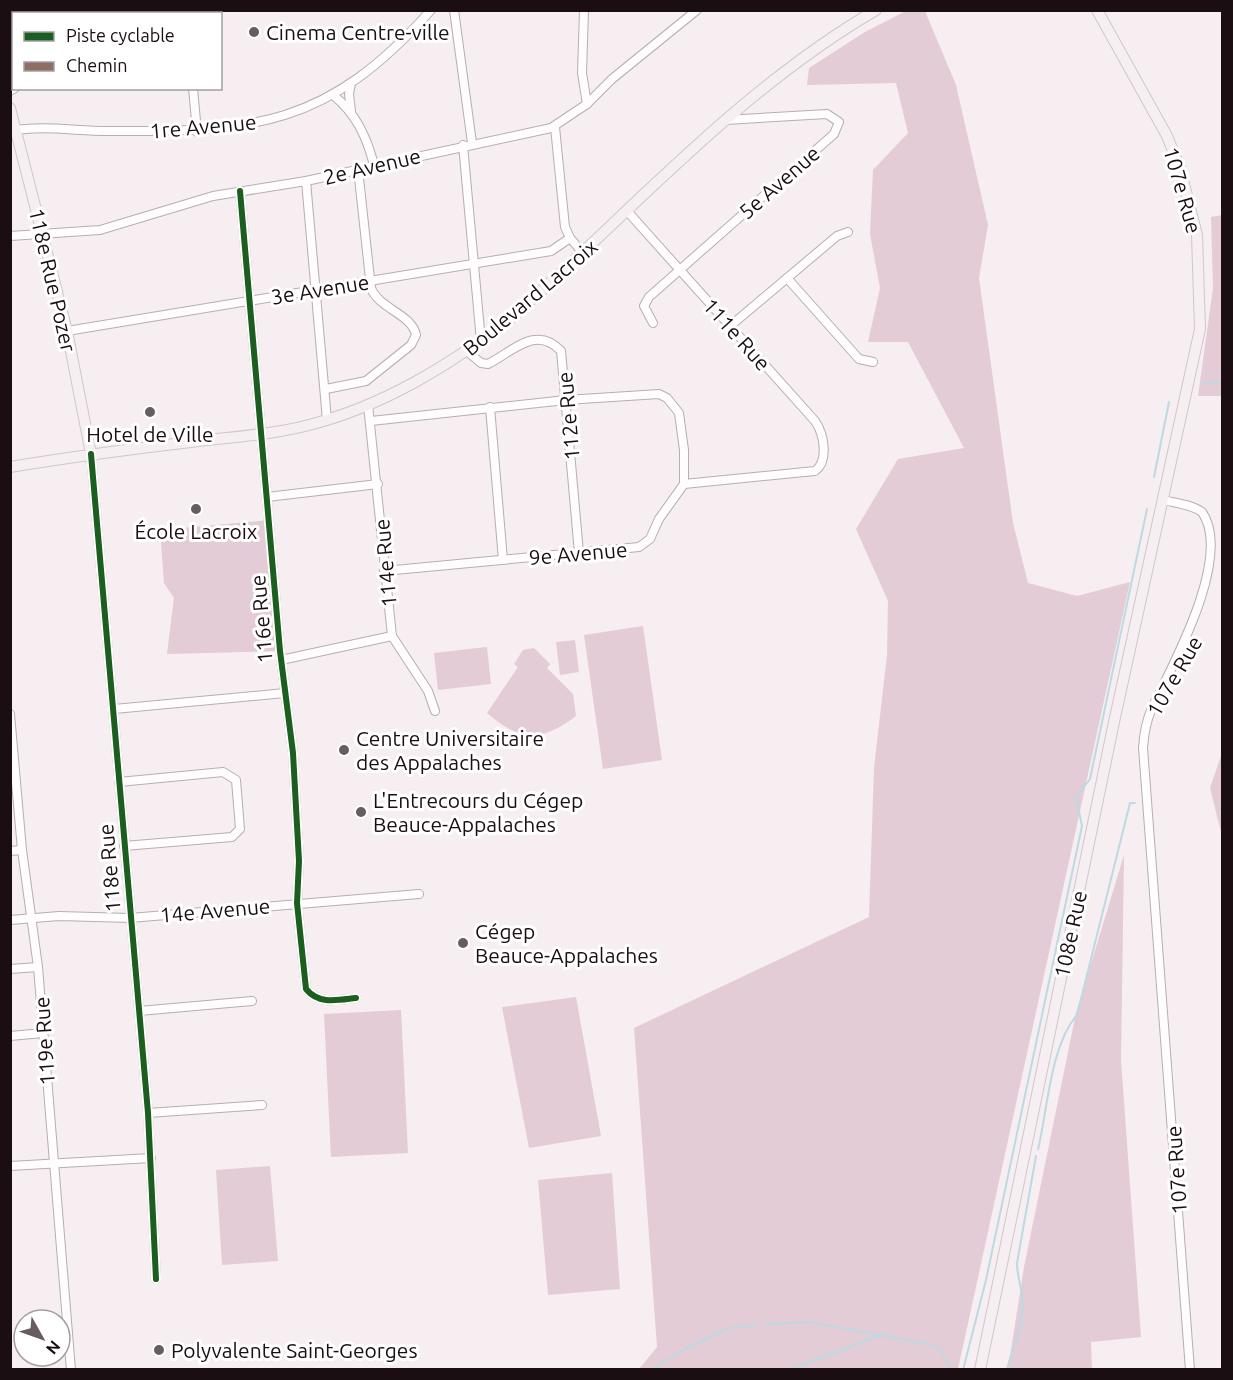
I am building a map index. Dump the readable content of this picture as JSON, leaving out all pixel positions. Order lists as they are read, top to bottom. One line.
{"streets":{"main road":["107e Rue","118e Rue Pozer","Boulevard Lacroix","108e Rue"],"street":["1re Avenue","2e Avenue","5e Avenue","3e Avenue","111e Rue","112e Rue","9e Avenue","114e Rue","116e Rue","118e Rue","14e Avenue","119e Rue"]},"crossings":[["1re Avenue","118e Rue Pozer"],["2e Avenue","118e Rue Pozer"],["2e Avenue","116e Rue"],["5e Avenue","Boulevard Lacroix"],["5e Avenue","111e Rue"],["107e Rue","108e Rue"],["118e Rue Pozer","3e Avenue"],["118e Rue Pozer","Boulevard Lacroix"],["118e Rue Pozer","118e Rue"],["3e Avenue","116e Rue"],["Boulevard Lacroix","111e Rue"],["Boulevard Lacroix","112e Rue"],["Boulevard Lacroix","114e Rue"],["Boulevard Lacroix","116e Rue"],["Boulevard Lacroix","118e Rue"],["111e Rue","9e Avenue"],["112e Rue","9e Avenue"],["9e Avenue","114e Rue"],["116e Rue","14e Avenue"],["118e Rue","14e Avenue"],["14e Avenue","119e Rue"]],"places":["Cinema Centre-ville","Hotel de Ville","École Lacroix","Centre Universitaire des Appalaches","L'Entrecours du Cégep Beauce-Appalaches","Cégep Beauce-Appalaches","Polyvalente Saint-Georges"],"legend":["Piste cyclable","Chemin"],"north":"bottom right"}
